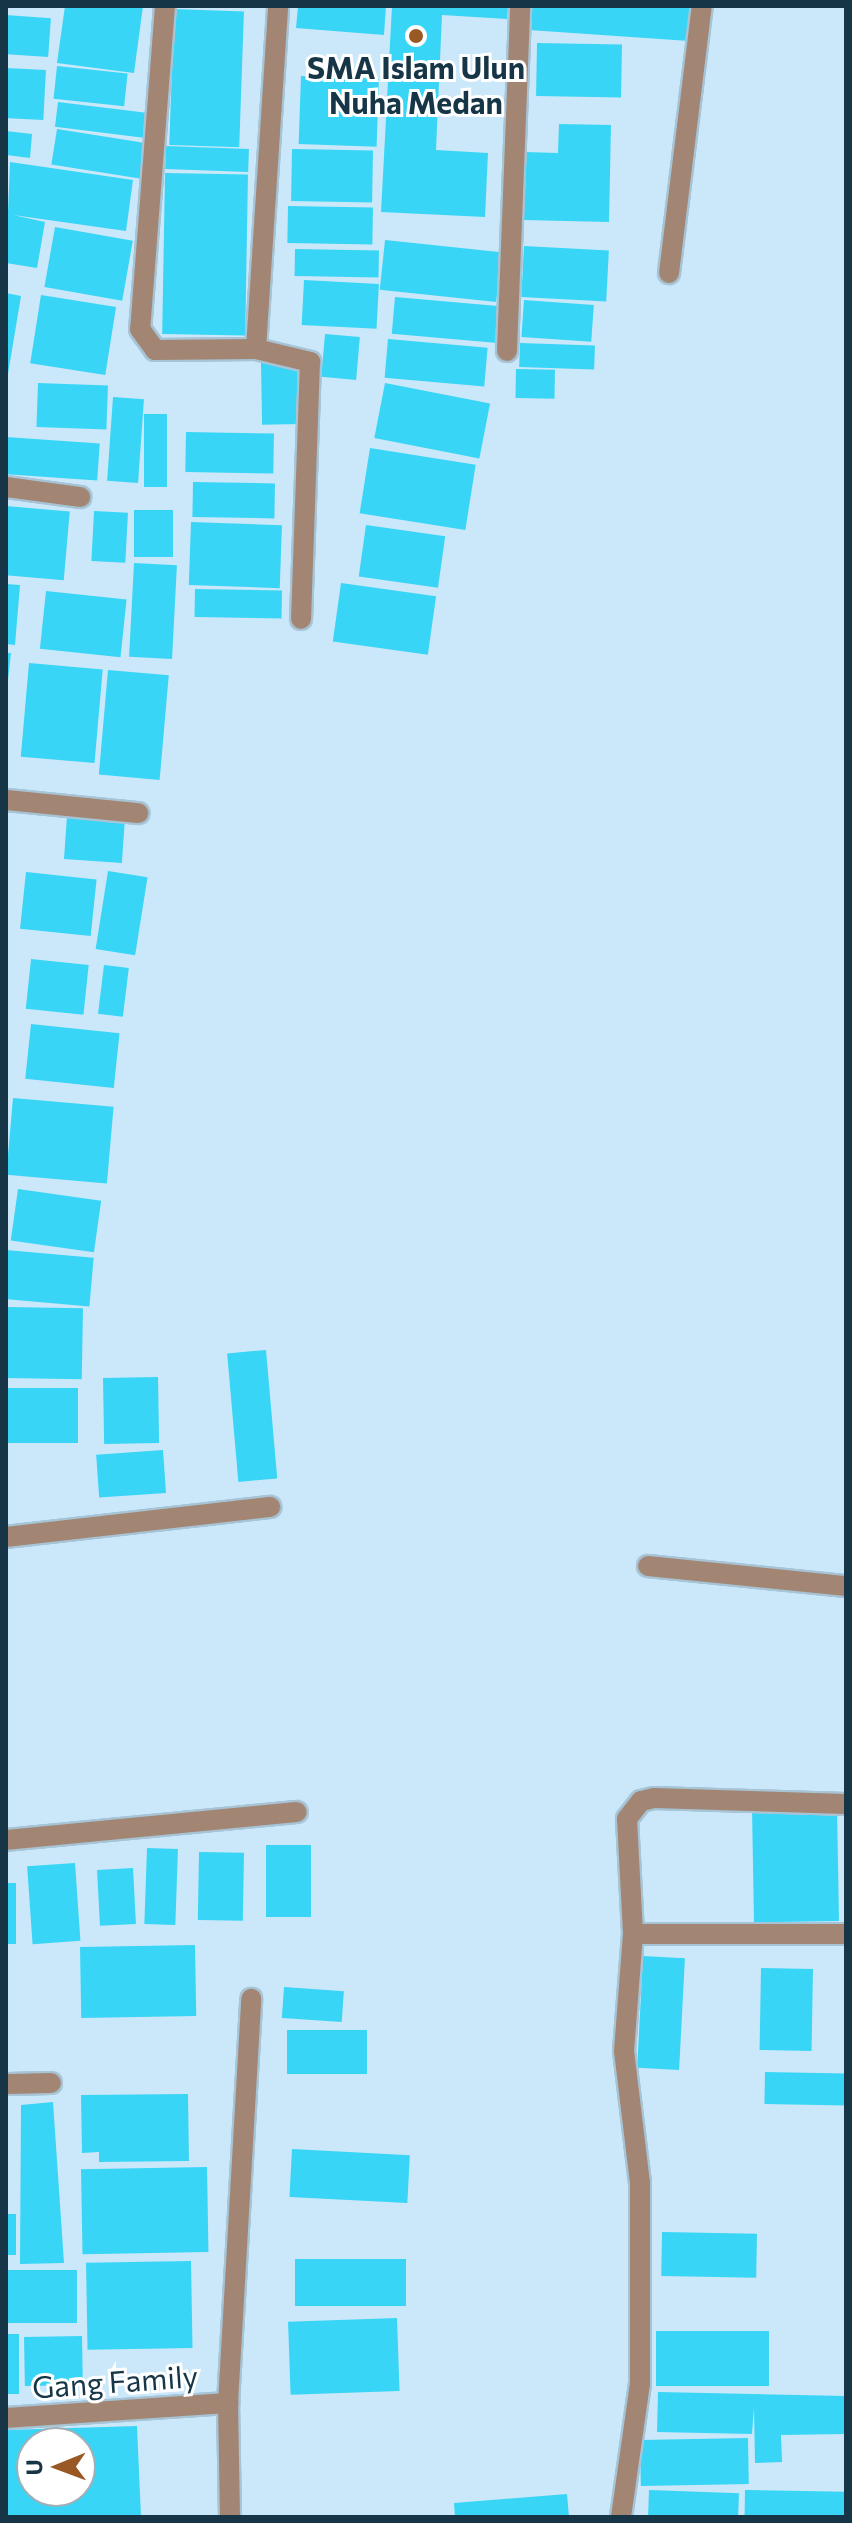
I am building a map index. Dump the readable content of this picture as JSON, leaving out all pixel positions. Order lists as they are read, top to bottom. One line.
{"streets":{"street":["Gang Family"]},"places":["SMA Islam Ulun Nuha Medan"],"north":"left"}
